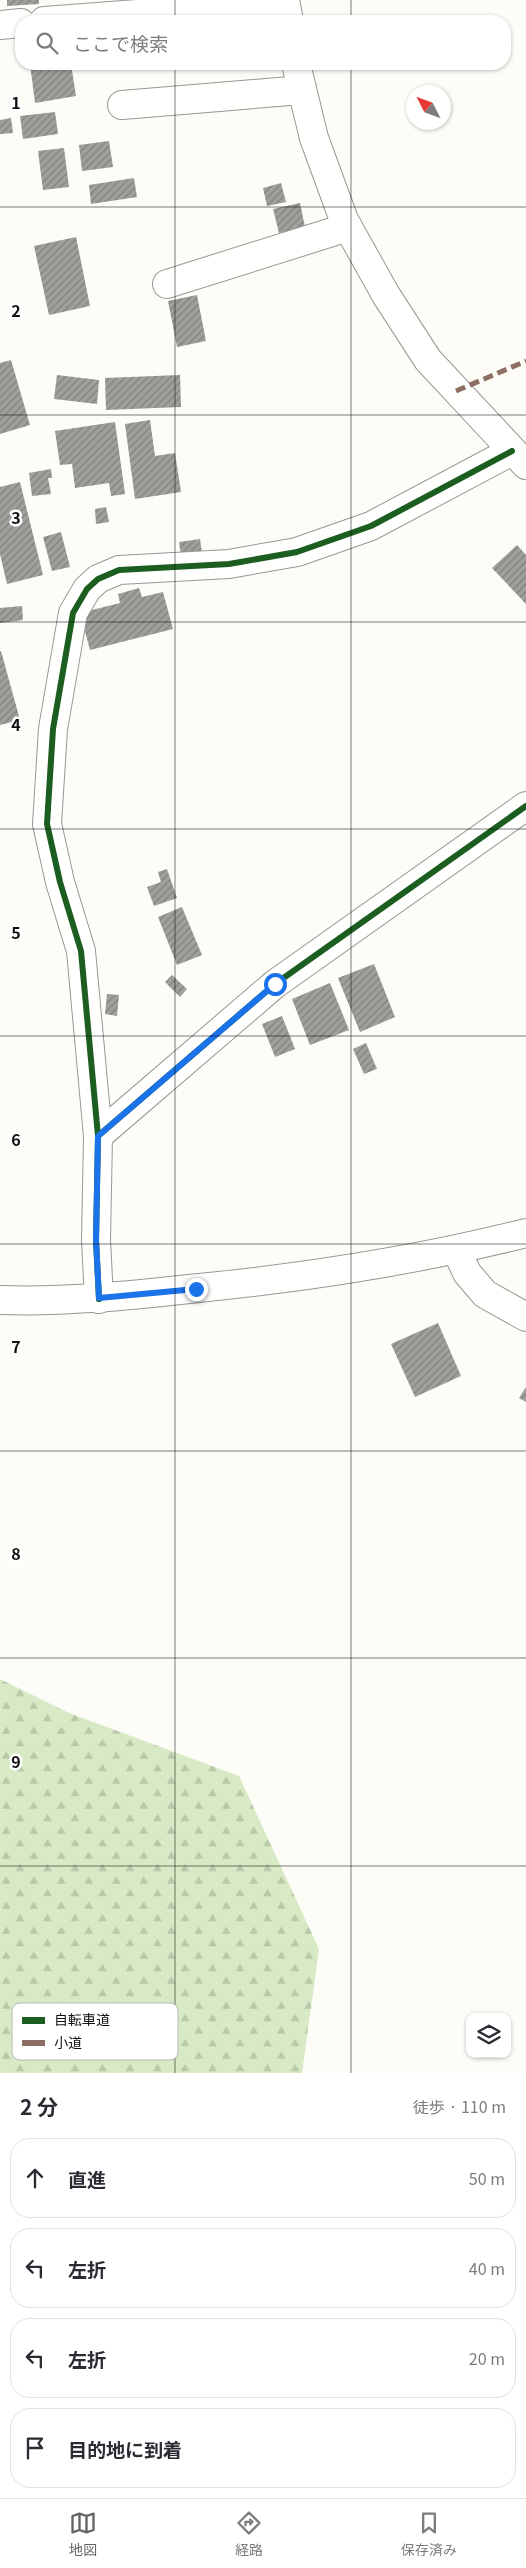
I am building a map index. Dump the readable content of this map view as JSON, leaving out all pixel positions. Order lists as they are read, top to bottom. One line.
{"legend":["自転車道","小道"],"north":"top left","page":{"search":"ここで検索","heading":["2 分","徒歩 · 110 m"],"list":[["直進","50 m"],["左折","40 m"],["左折","20 m"],"目的地に到着"],"nav":["地図","経路","保存済み"]},"grid":{"rows":["1","2","3","4","5","6","7","8","9"]}}
